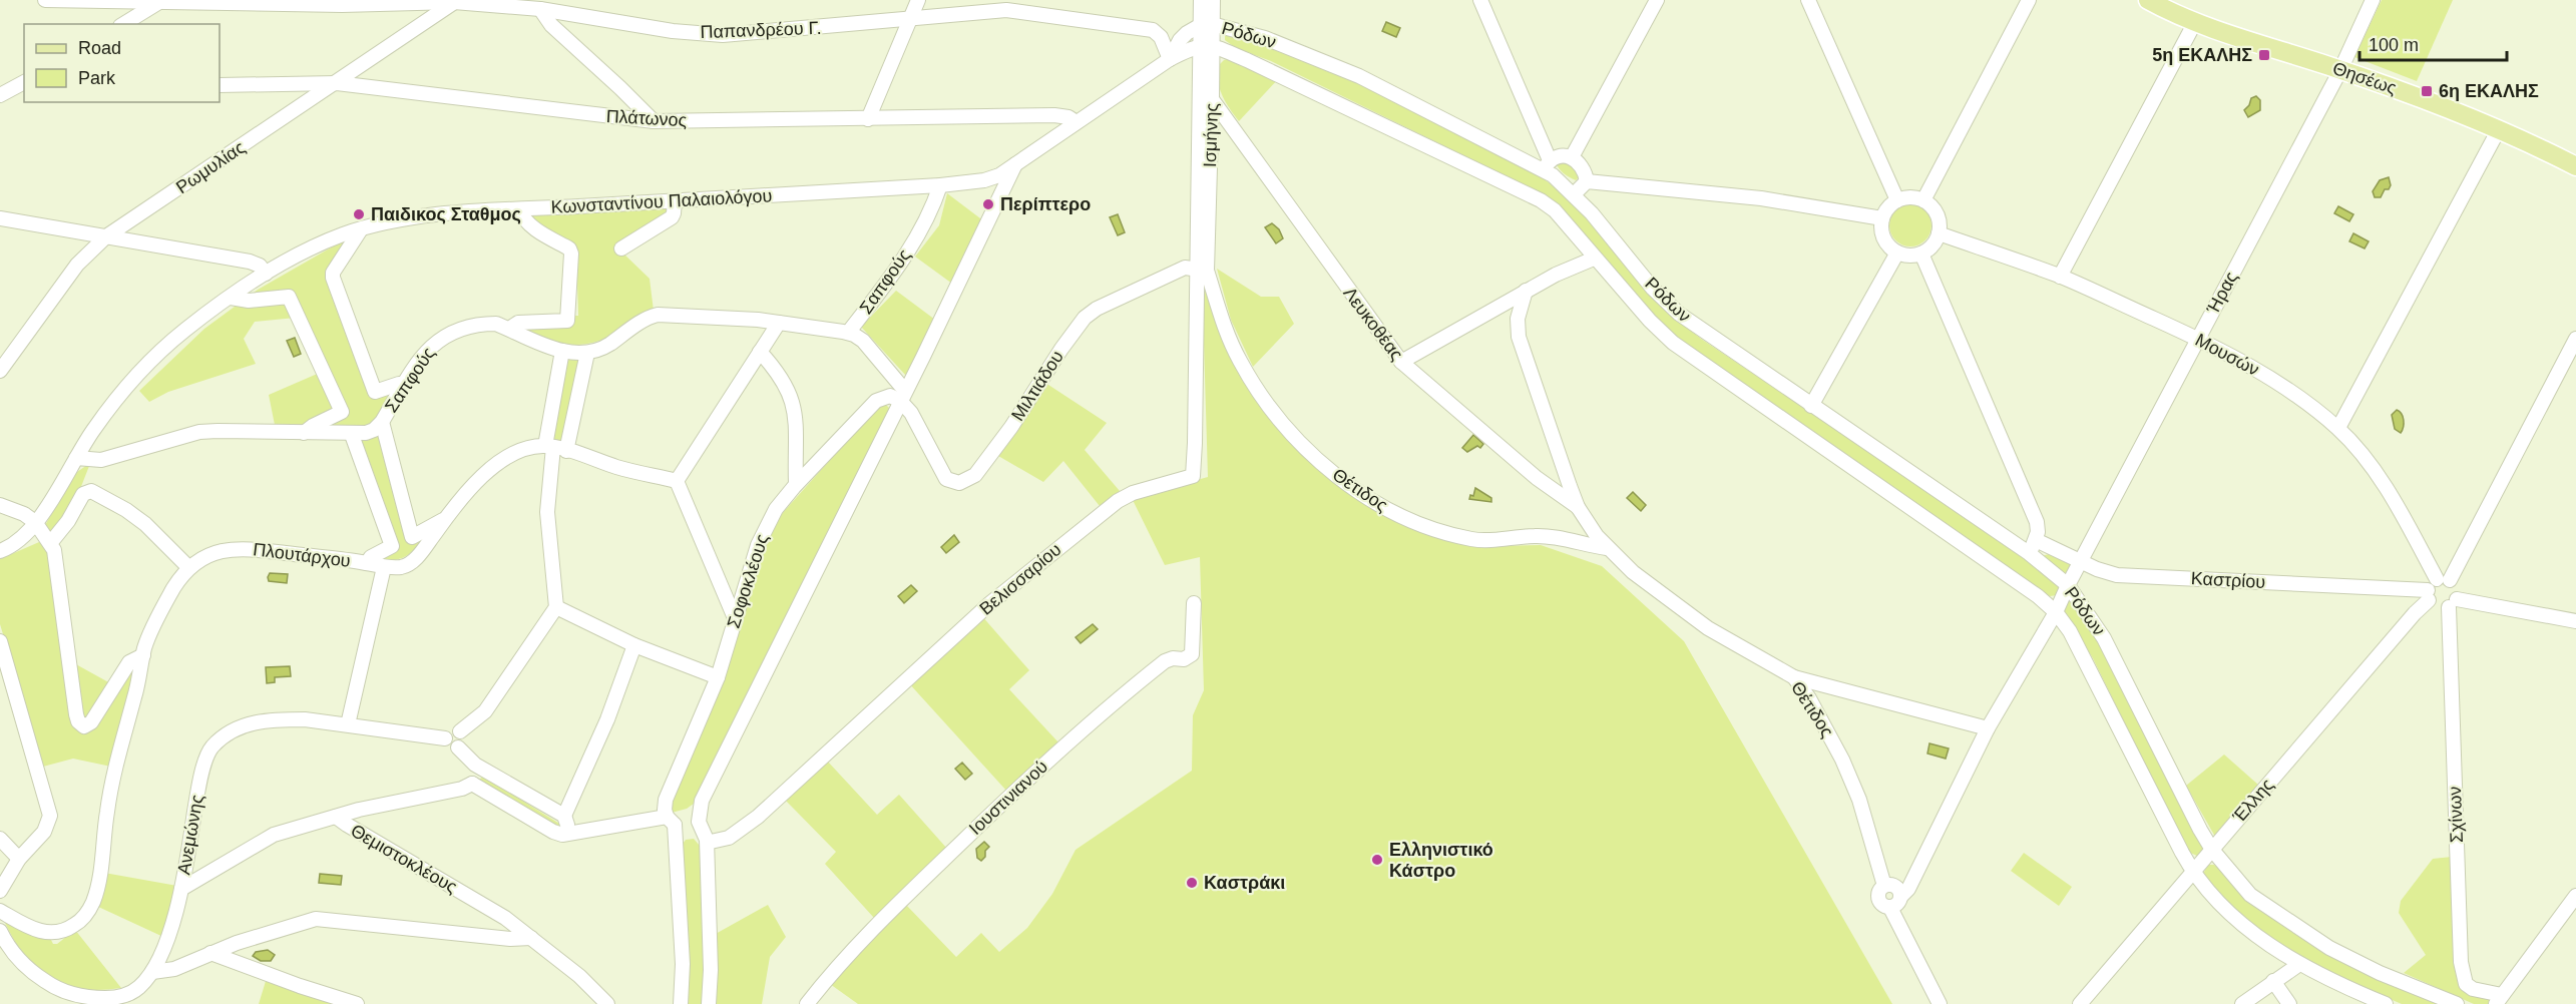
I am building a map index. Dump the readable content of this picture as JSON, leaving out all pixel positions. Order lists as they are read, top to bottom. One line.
{"streets":{"main road":["Θησέως"],"street":["Παπανδρέου Γ.","Ρόδων","Πλάτωνος","Ισμήνης","Ρωμυλίας","Κωνσταντίνου Παλαιολόγου","Σαπφούς","Ήρας","Λευκοθέας","Μουσών","Μιλτιάδου","Θέτιδος","Πλουτάρχου","Βελισσαρίου","Καστρίου","Σοφοκλέους","Ιουστινιανού","Έλλης","Σχίνων","Ανεμώνης","Θεμιστοκλέους"]},"crossings":[["Παπανδρέου Γ.","Ρόδων"],["Παπανδρέου Γ.","Ρωμυλίας"],["Παπανδρέου Γ.","Κωνσταντίνου Παλαιολόγου"],["Ρόδων","Ισμήνης"],["Ρόδων","Κωνσταντίνου Παλαιολόγου"],["Ρόδων","Ήρας"],["Ρόδων","Έλλης"],["Θησέως","Ήρας"],["Πλάτωνος","Ρωμυλίας"],["Πλάτωνος","Κωνσταντίνου Παλαιολόγου"],["Ισμήνης","Λευκοθέας"],["Ισμήνης","Μιλτιάδου"],["Ισμήνης","Θέτιδος"],["Ισμήνης","Βελισσαρίου"],["Κωνσταντίνου Παλαιολόγου","Σαπφούς"],["Σαπφούς","Μιλτιάδου"],["Ήρας","Μουσών"],["Ήρας","Θέτιδος"],["Ήρας","Καστρίου"],["Λευκοθέας","Θέτιδος"],["Μουσών","Καστρίου"],["Μουσών","Έλλης"],["Μουσών","Σχίνων"],["Μιλτιάδου","Θέτιδος"],["Μιλτιάδου","Βελισσαρίου"],["Μιλτιάδου","Σοφοκλέους"],["Θέτιδος","Βελισσαρίου"],["Καστρίου","Έλλης"],["Καστρίου","Σχίνων"],["Έλλης","Σχίνων"],["Ανεμώνης","Θεμιστοκλέους"]],"places":{"transit":["5η ΕΚΑΛΗΣ","6η ΕΚΑΛΗΣ"],"other":["Περίπτερο","Παιδικος Σταθμος","Ελληνιστικό Κάστρο","Καστράκι"]},"legend":["Road","Park"],"scale_bar":"100 m"}
